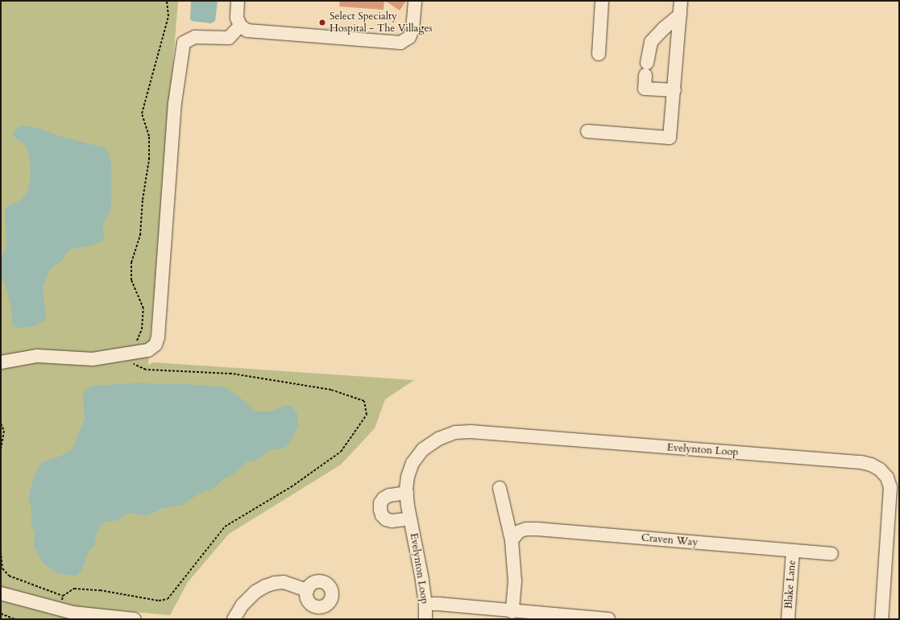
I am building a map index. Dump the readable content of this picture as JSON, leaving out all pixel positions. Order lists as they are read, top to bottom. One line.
{"streets":{"street":["Evelynton Loop","Craven Way","Blake Lane"]},"crossings":[["Craven Way","Blake Lane"]],"places":["Select Specialty Hospital - The Villages"]}
